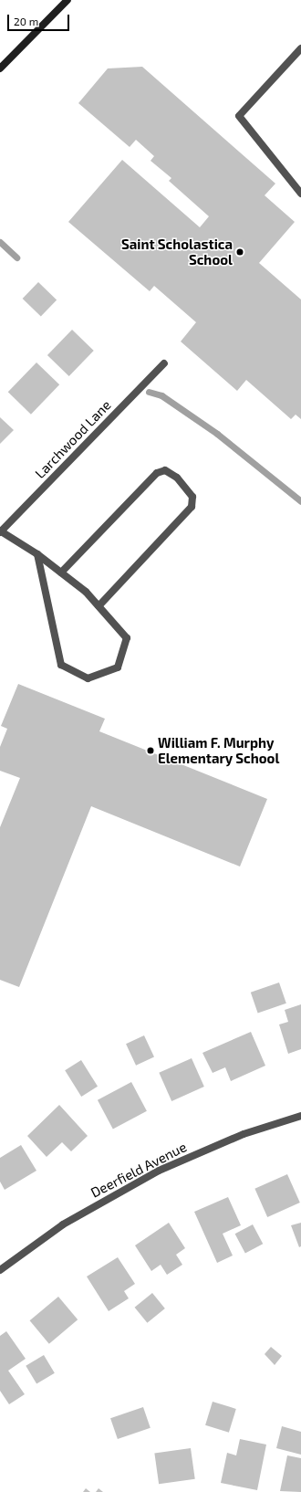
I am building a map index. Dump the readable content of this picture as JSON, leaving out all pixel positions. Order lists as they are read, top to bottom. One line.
{"streets":{"street":["Larchwood Lane","Deerfield Avenue"]},"places":["Saint Scholastica School","William F. Murphy Elementary School"],"scale_bar":"20 m"}
